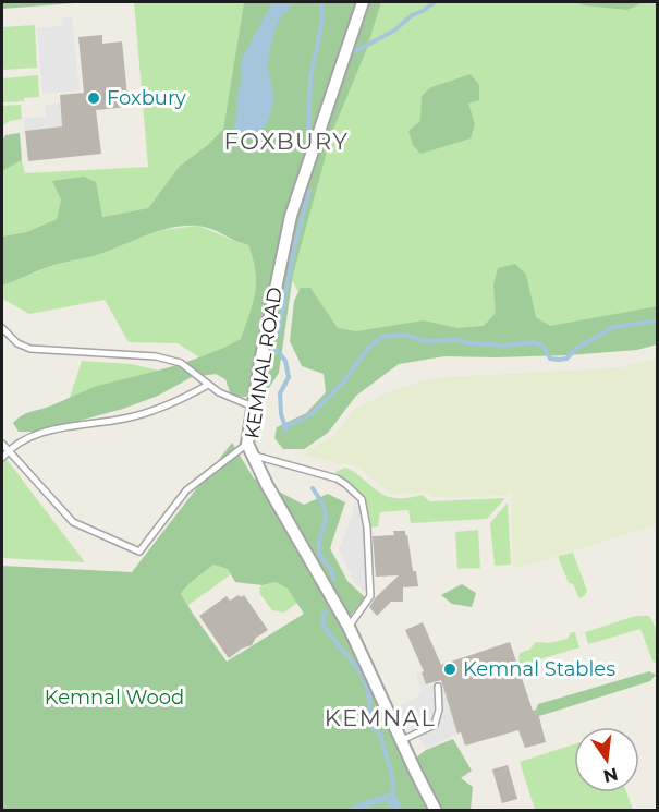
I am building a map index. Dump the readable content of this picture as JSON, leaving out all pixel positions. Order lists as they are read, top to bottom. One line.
{"streets":{"street":["KEMNAL ROAD"]},"districts":["FOXBURY","KEMNAL"],"parks":["Kemnal Wood"],"places":["Foxbury","Kemnal Stables"],"north":"bottom"}
